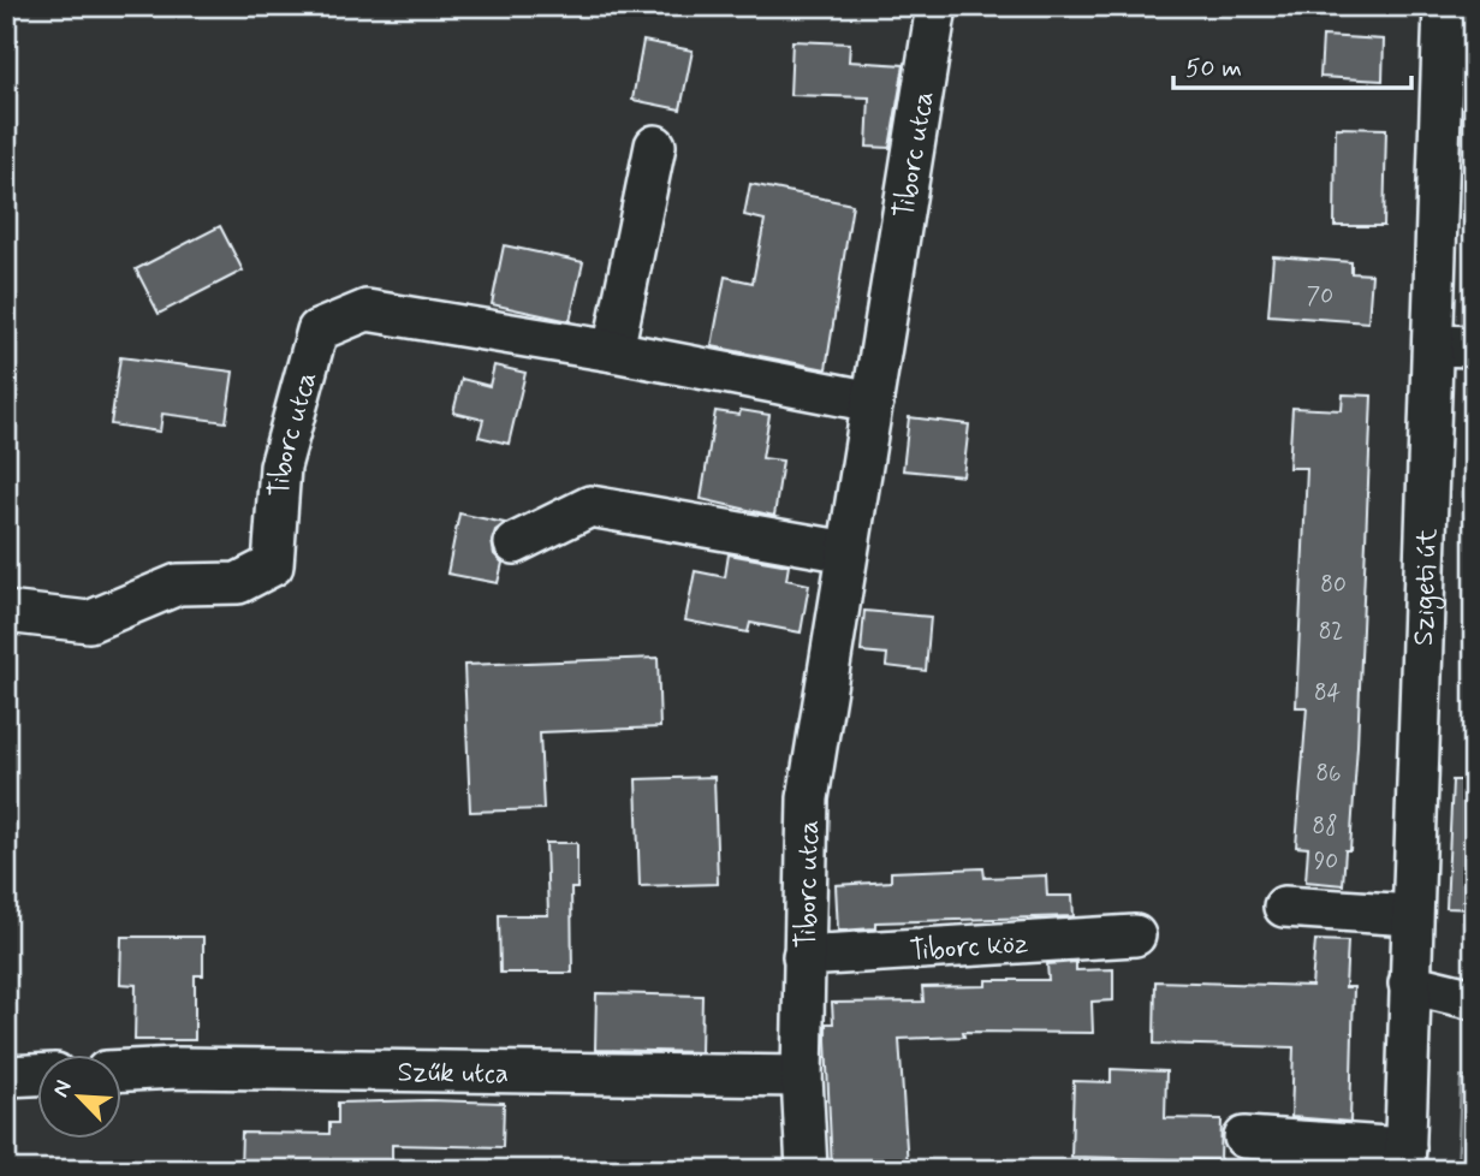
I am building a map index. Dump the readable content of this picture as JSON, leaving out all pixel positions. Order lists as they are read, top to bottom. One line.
{"streets":{"street":["Tiborc utca","Szigeti út","Tiborc köz","Szűk utca"]},"crossings":[["Tiborc utca","Tiborc köz"],["Tiborc utca","Szűk utca"]],"house_numbers":["70","80","82","84","86","88","90"],"scale_bar":"50 m","north":"top left"}
